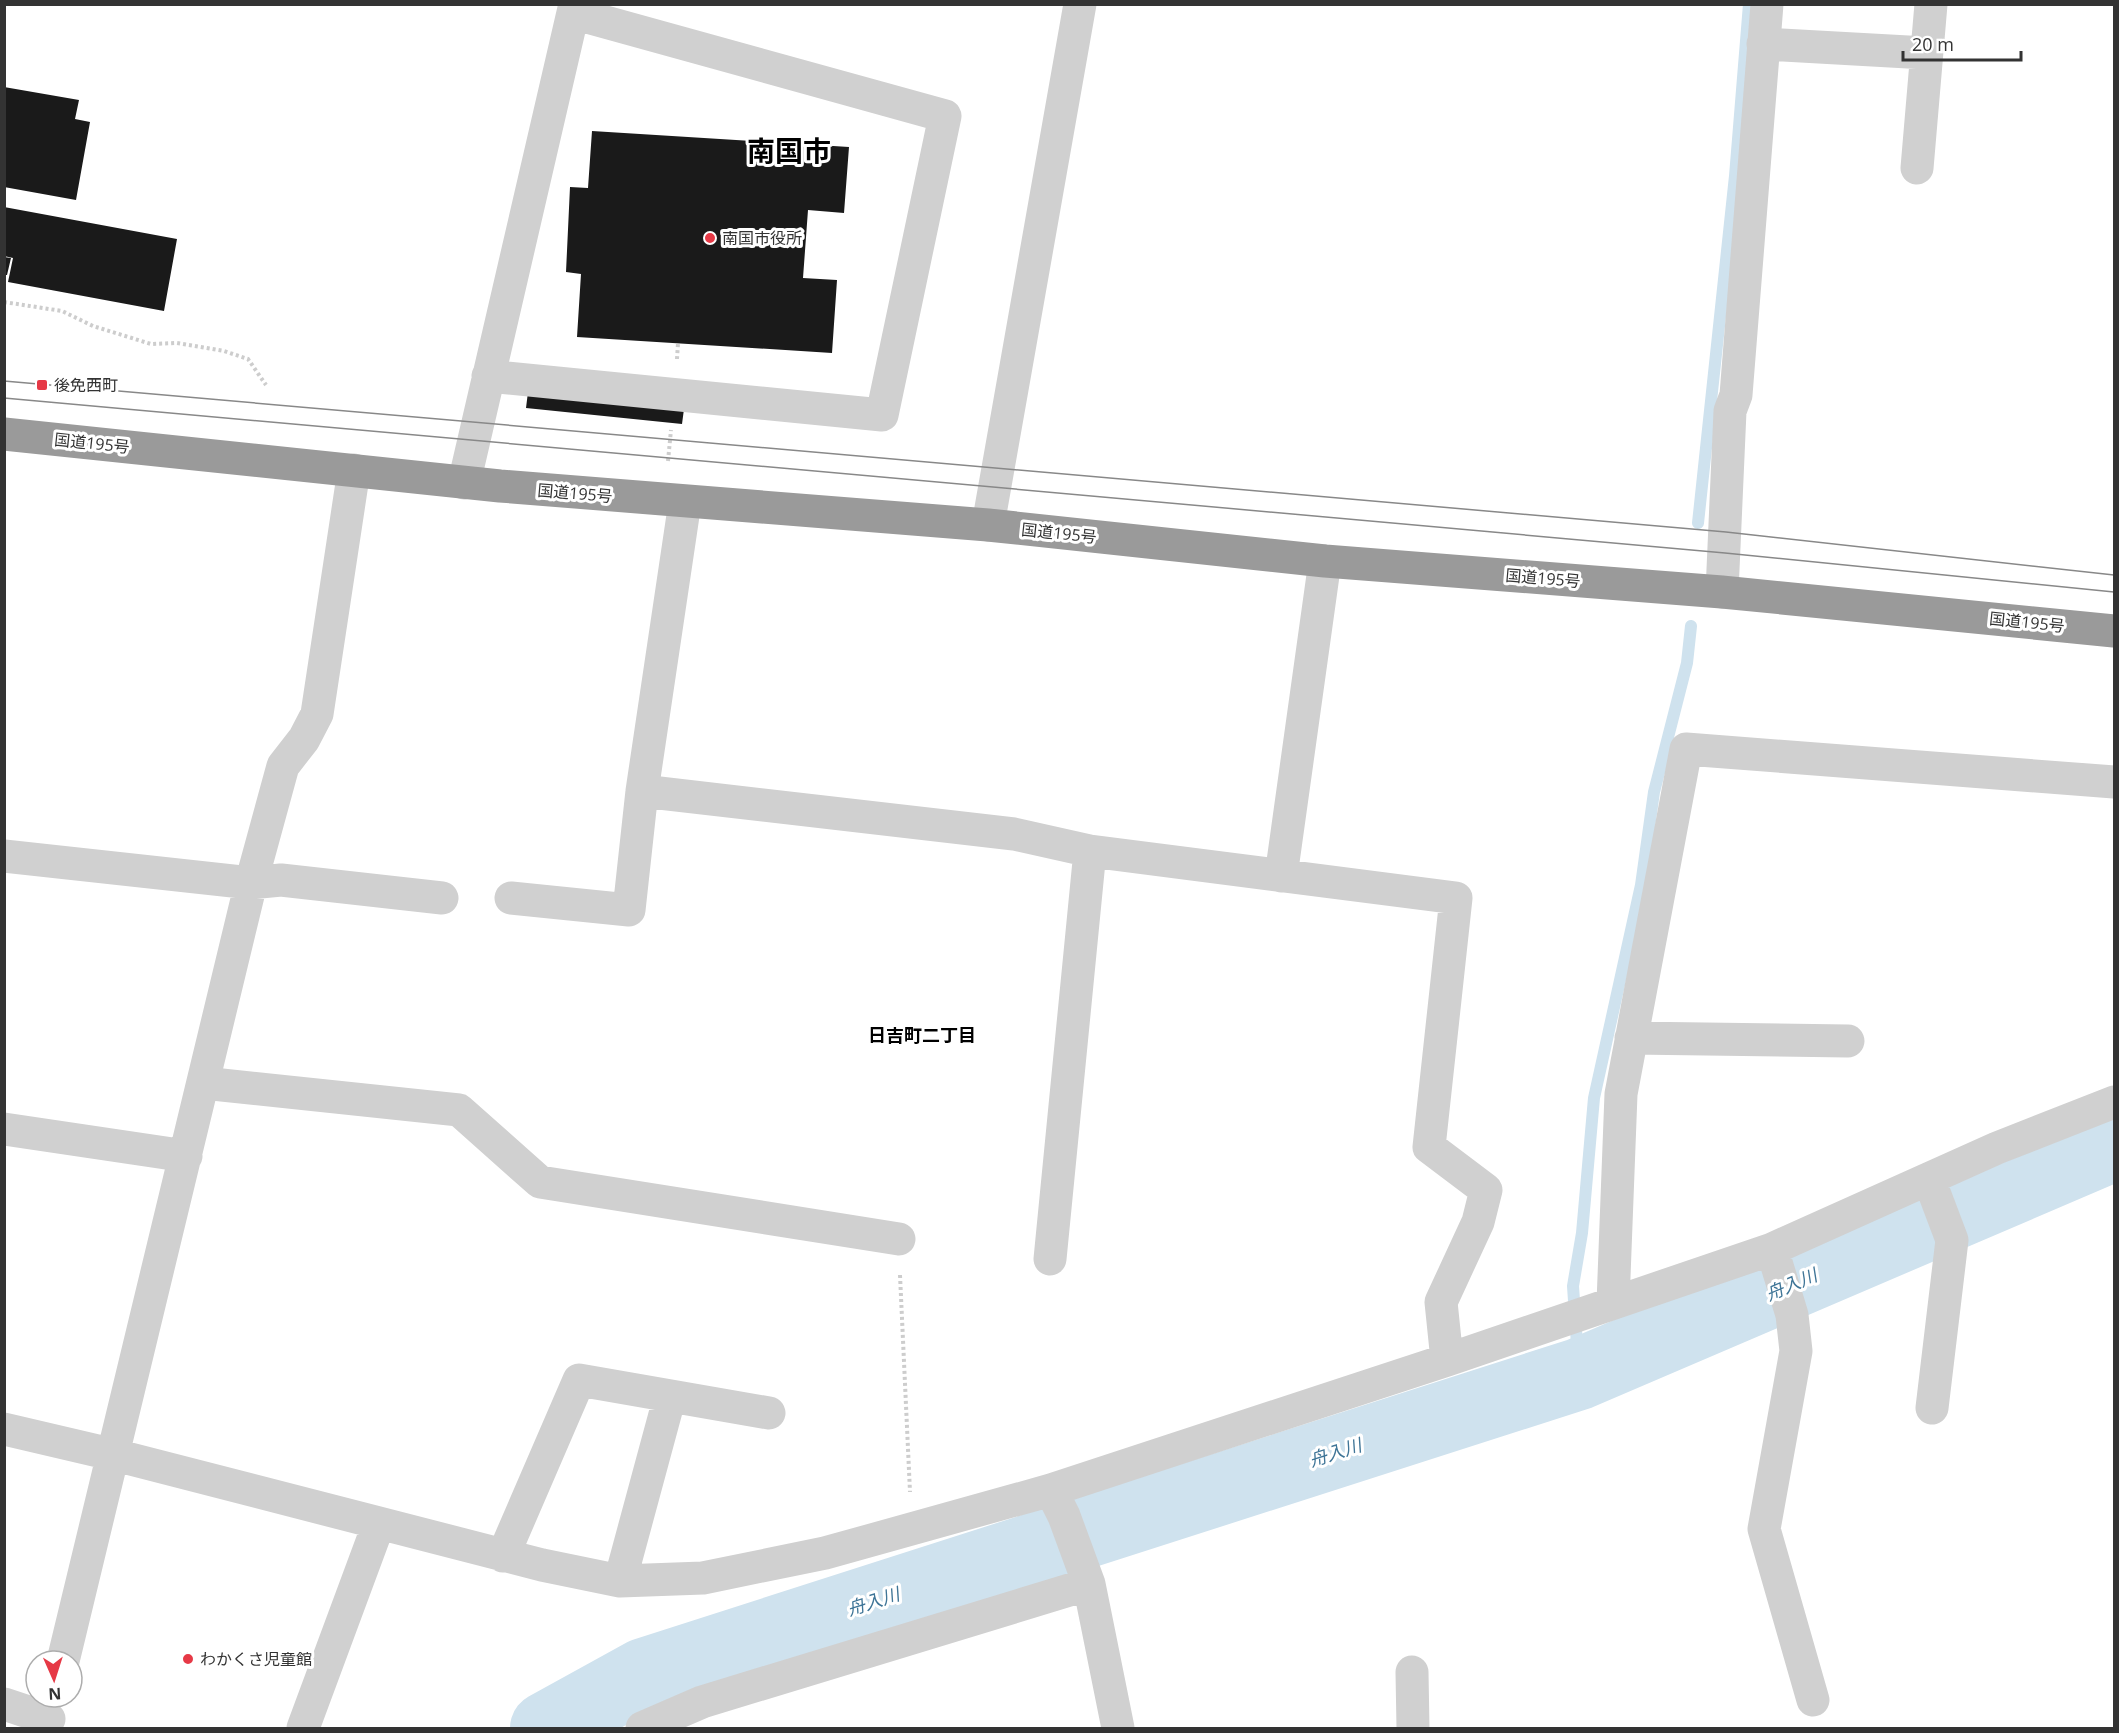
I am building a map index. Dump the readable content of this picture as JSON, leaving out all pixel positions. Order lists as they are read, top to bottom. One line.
{"streets":{"highway":["国道195号"]},"districts":["南国市","日吉町二丁目"],"water":["舟入川"],"places":{"other":["南国市役所","わかくさ児童館"],"transit":["後免西町"]},"scale_bar":"20 m","north":"bottom"}
